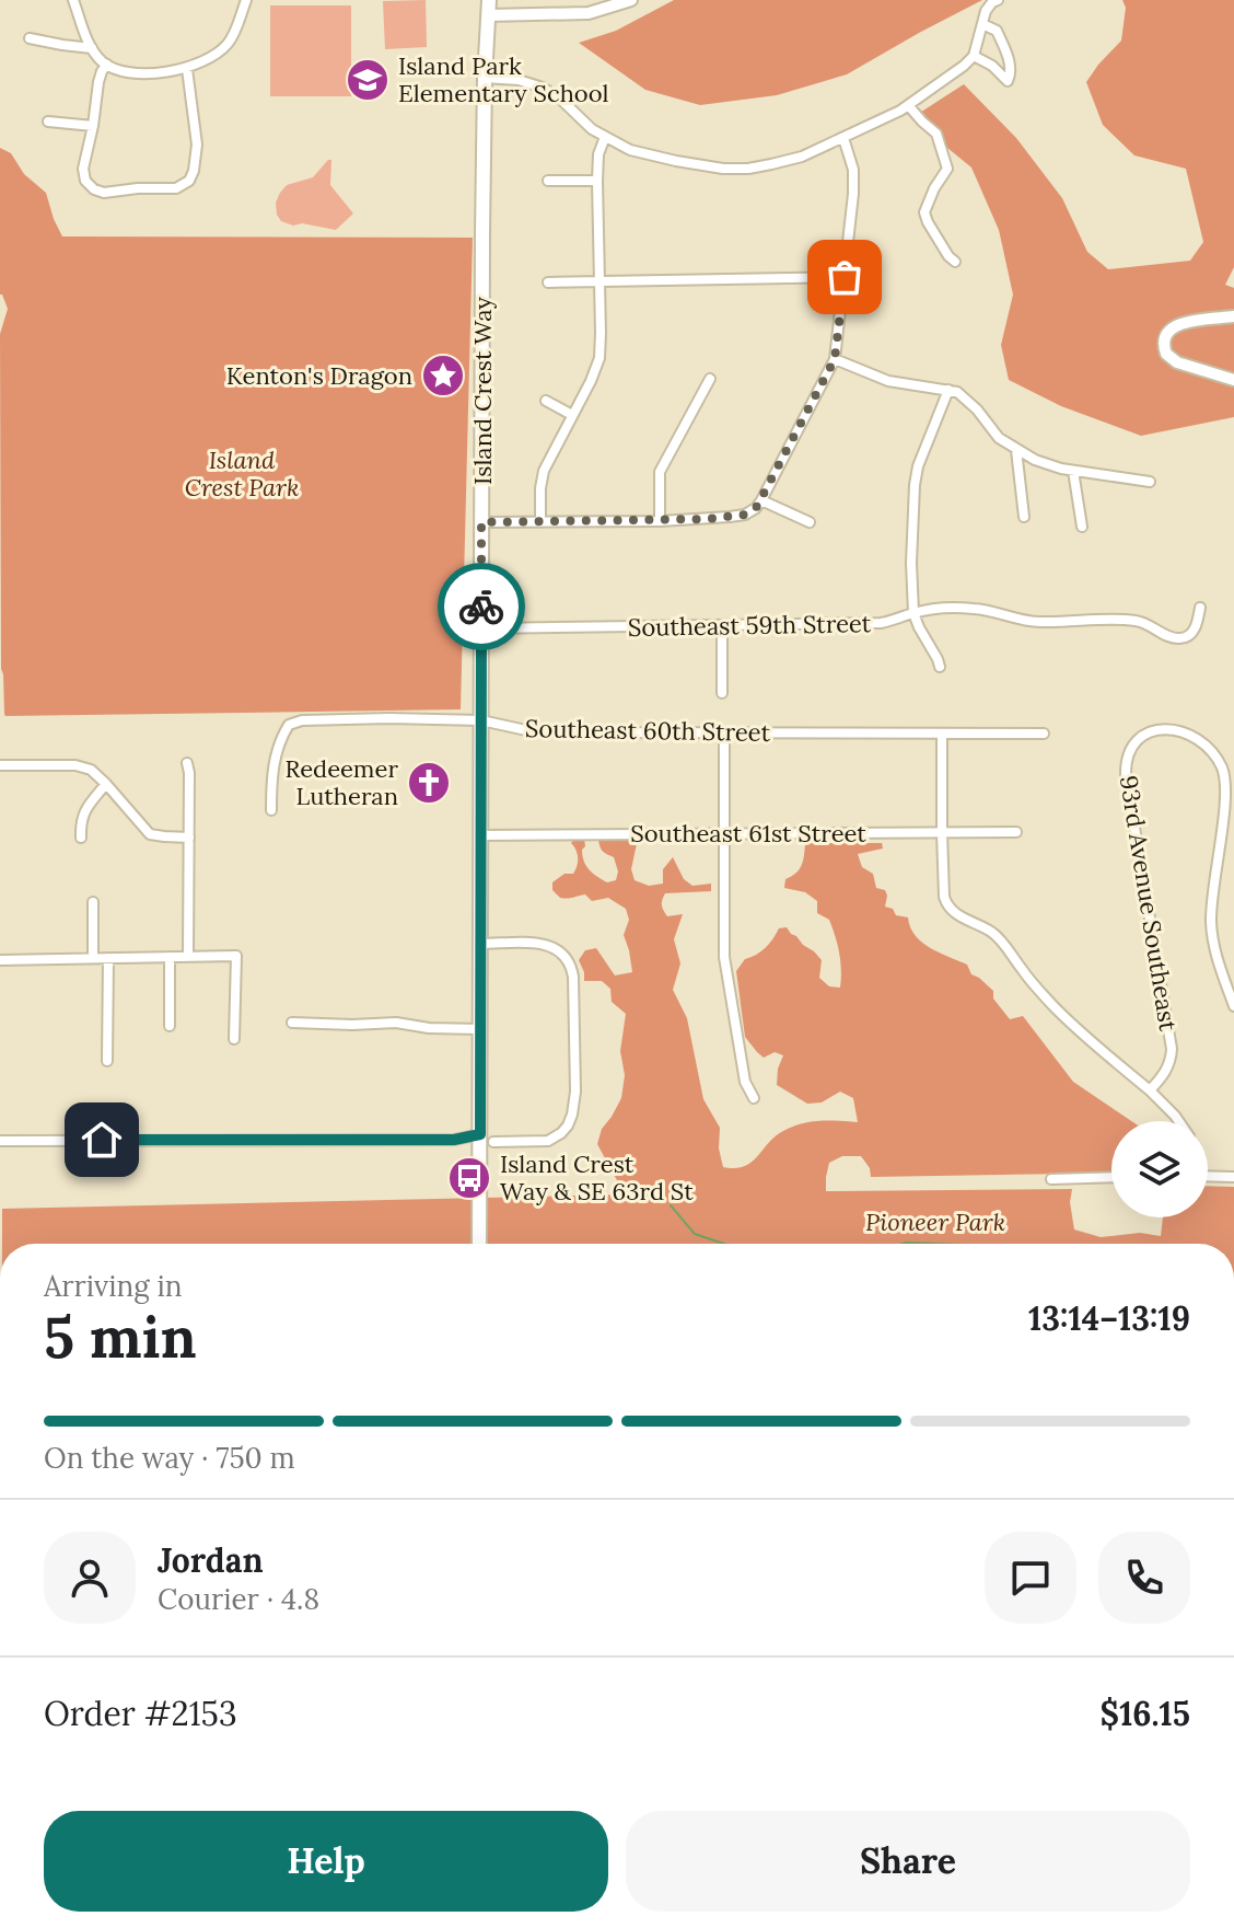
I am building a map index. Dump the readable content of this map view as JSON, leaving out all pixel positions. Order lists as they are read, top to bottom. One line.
{"streets":{"main road":["Island Crest Way"],"street":["Southeast 59th Street","Southeast 60th Street","Southeast 61st Street","93rd Avenue Southeast"]},"crossings":[["Island Crest Way","Southeast 59th Street"],["Island Crest Way","Southeast 60th Street"],["Island Crest Way","Southeast 61st Street"]],"parks":["Island Crest Park","Pioneer Park"],"places":{"school or university":["Island Park Elementary School"],"place":["Kenton's Dragon"],"church":["Redeemer Lutheran"],"bus stop":["Island Crest Way & SE 63rd St"]},"page":{"heading":["5 min","Arriving in","13:14–13:19"],"panel":["Jordan","Courier · 4.8","Order #2153","$16.15"],"bar":"On the way · 750 m","buttons":["Help","Share"]}}
